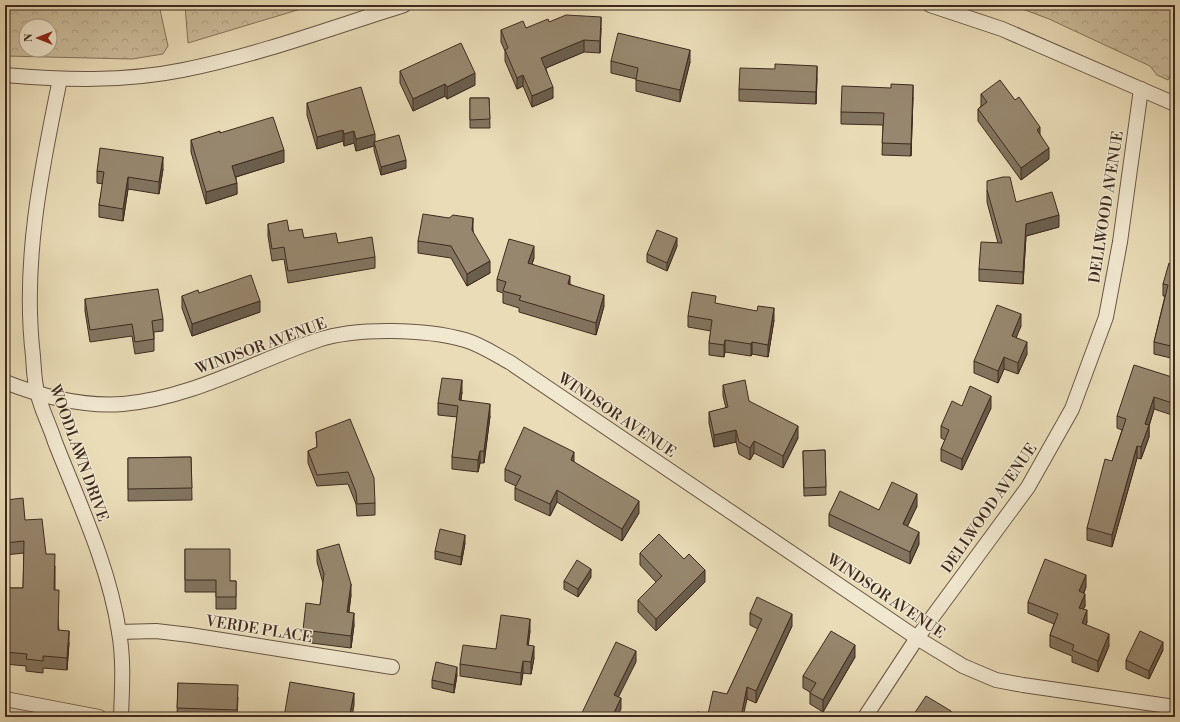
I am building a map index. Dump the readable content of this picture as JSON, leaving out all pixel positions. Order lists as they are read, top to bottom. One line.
{"streets":{"street":["DELLWOOD AVENUE","WINDSOR AVENUE","WOODLAWN DRIVE","VERDE PLACE"]},"crossings":[["DELLWOOD AVENUE","WINDSOR AVENUE"],["WINDSOR AVENUE","WOODLAWN DRIVE"],["WOODLAWN DRIVE","VERDE PLACE"]],"north":"left"}
